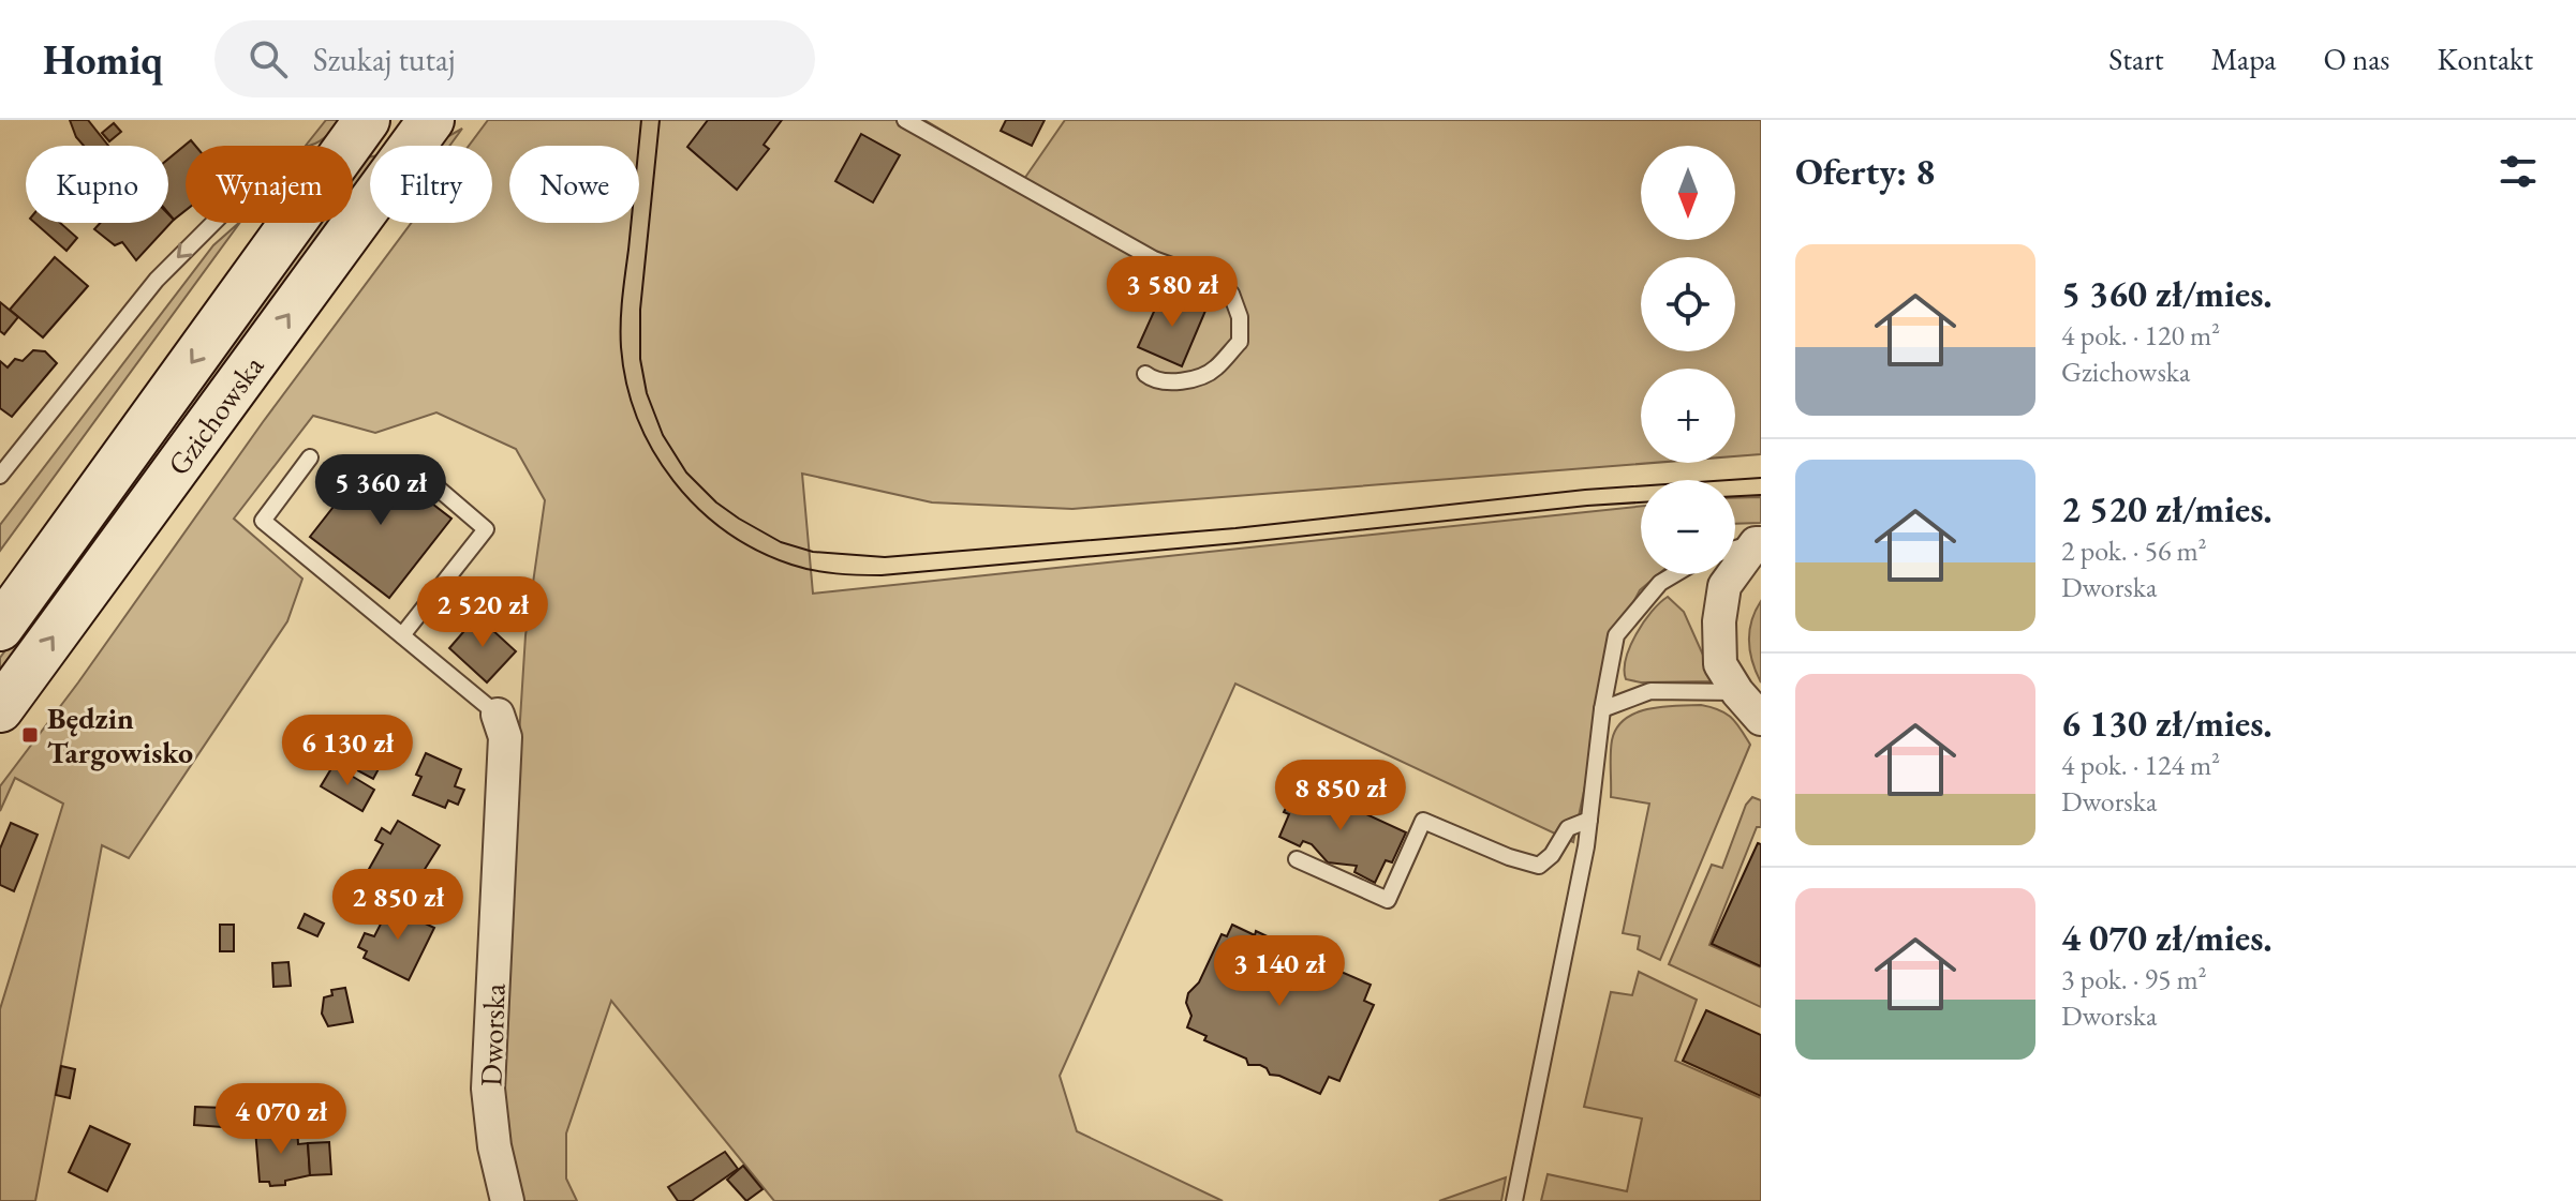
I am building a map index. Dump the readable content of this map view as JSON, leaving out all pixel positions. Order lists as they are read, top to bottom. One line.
{"streets":{"street":["Gzichowska","Dworska"]},"places":{"transit":["Będzin Targowisko"]},"north":"bottom","page":{"header":"Homiq","search":"Szukaj tutaj","nav":["Start","Mapa","O nas","Kontakt"],"heading":"Oferty: 8","map_buttons":["+","−"],"chip":["Kupno","Wynajem","Filtry","Nowe"],"list":[{"name":"5 360 zł/mies.","note":"4 pok. · 120 m² · Gzichowska"},{"name":"2 520 zł/mies.","note":"2 pok. · 56 m² · Dworska"},{"name":"6 130 zł/mies.","note":"4 pok. · 124 m² · Dworska"},{"name":"4 070 zł/mies.","note":"3 pok. · 95 m² · Dworska"}],"price":["3 580 zł","5 360 zł","2 520 zł","6 130 zł","8 850 zł","2 850 zł","3 140 zł","4 070 zł"]}}
